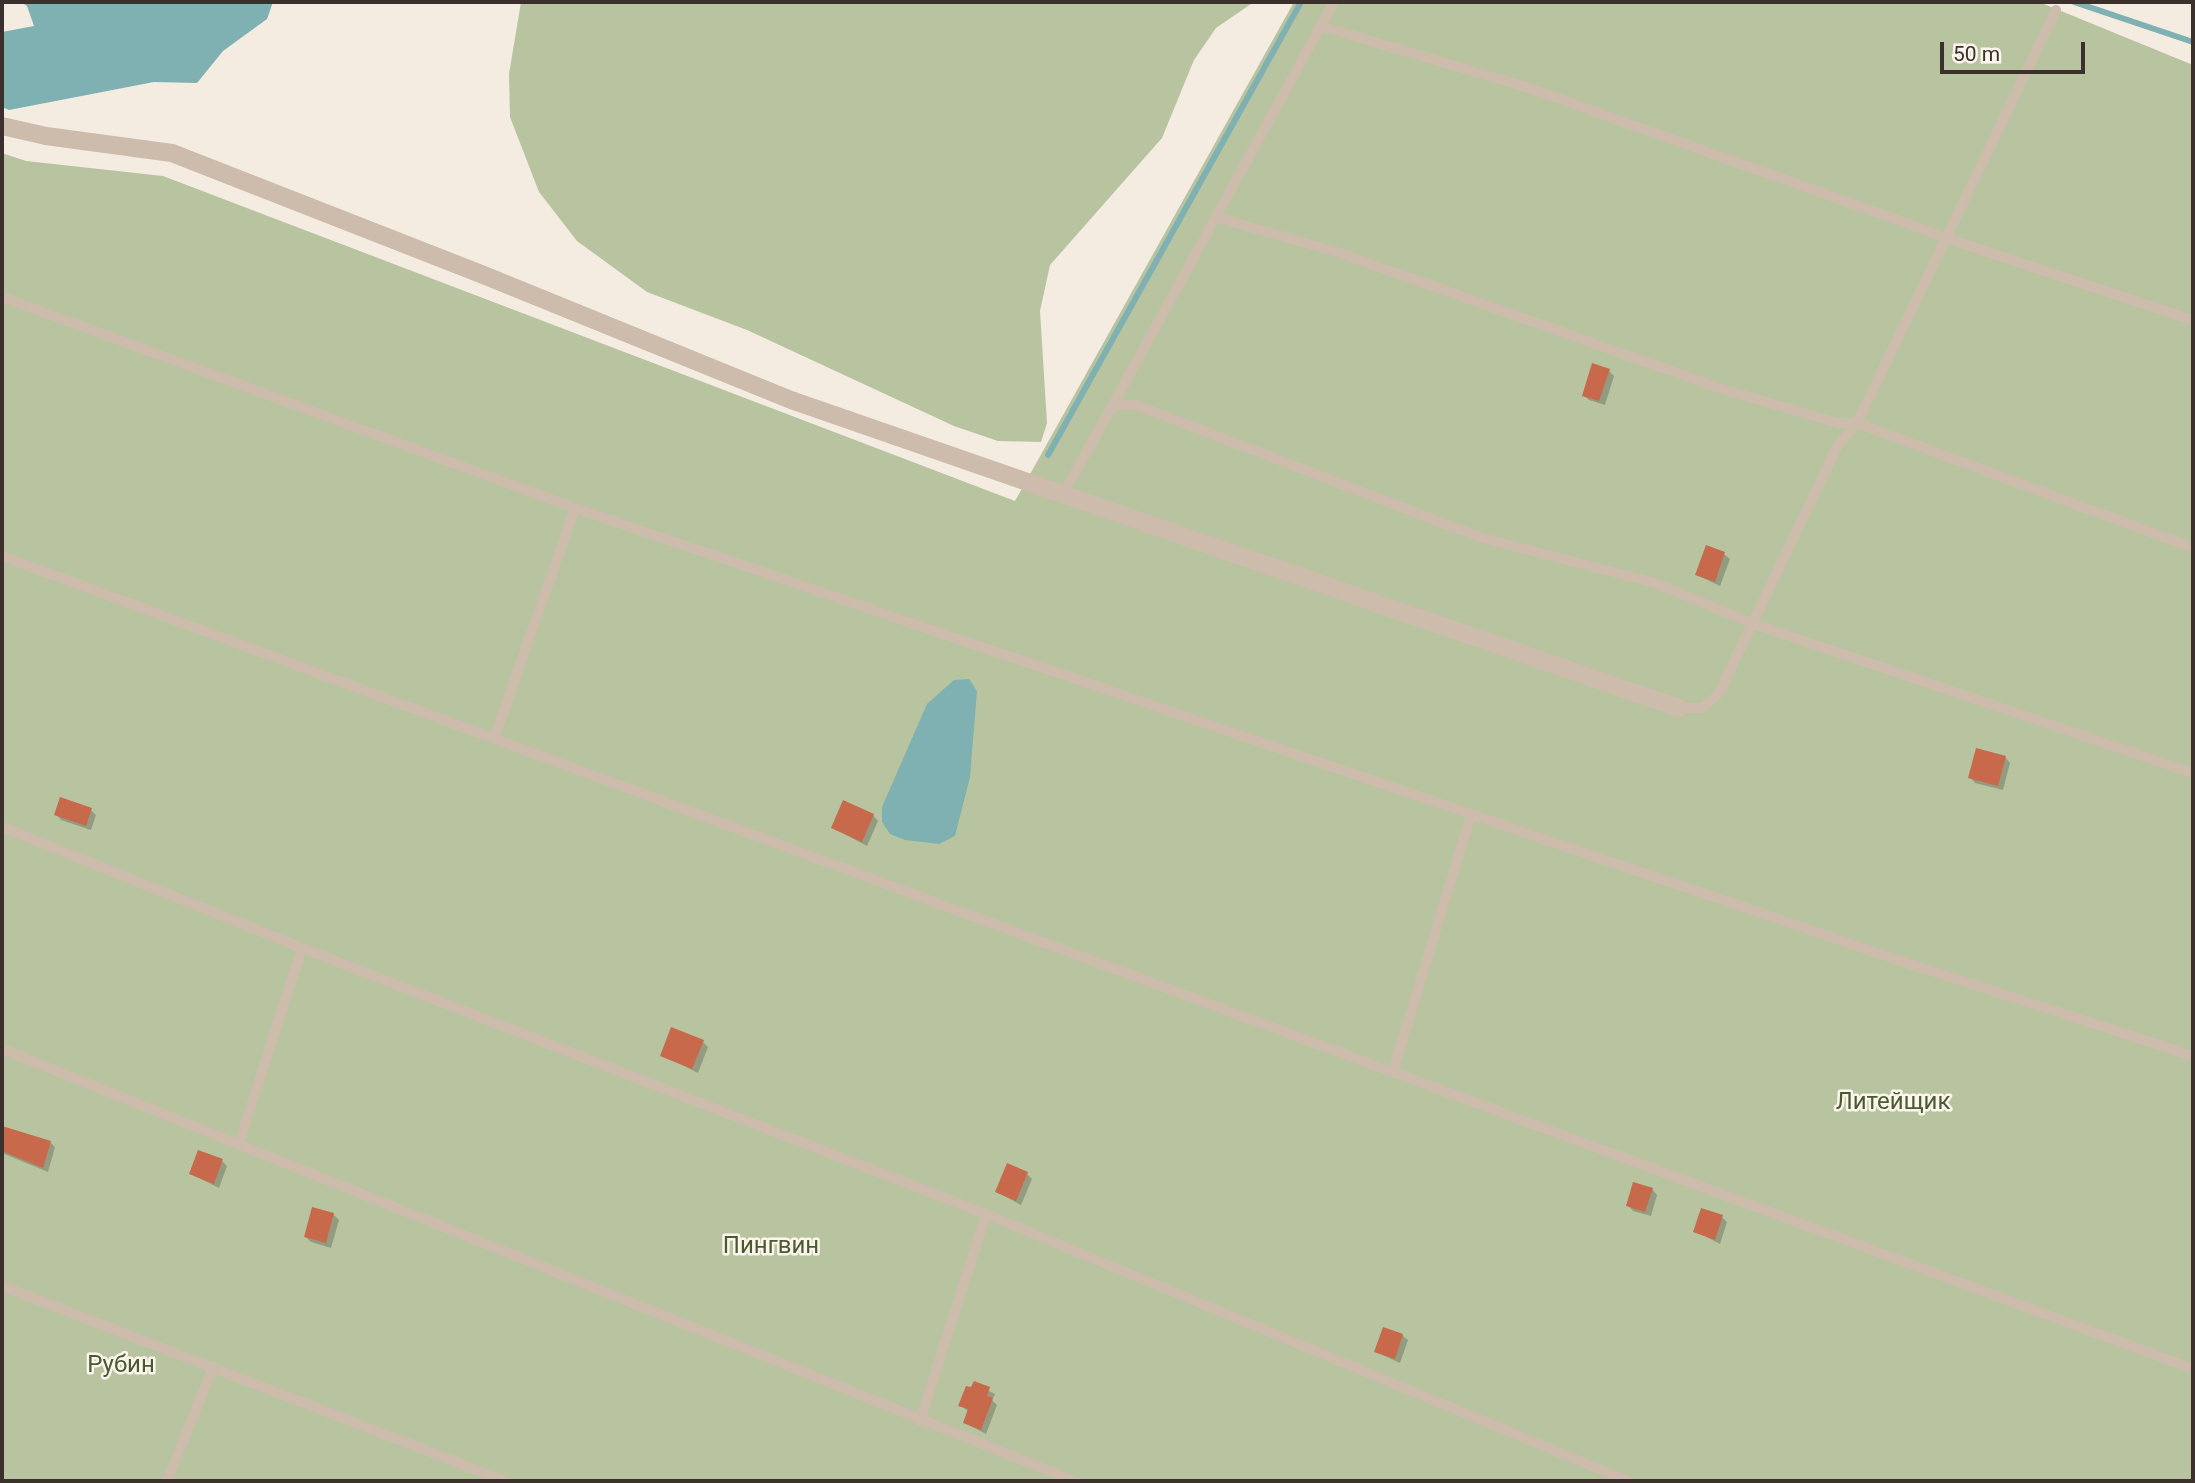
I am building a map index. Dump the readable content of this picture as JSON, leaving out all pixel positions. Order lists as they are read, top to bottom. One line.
{"parks":["Литейщик","Пингвин","Рубин"],"scale_bar":"50 m"}
